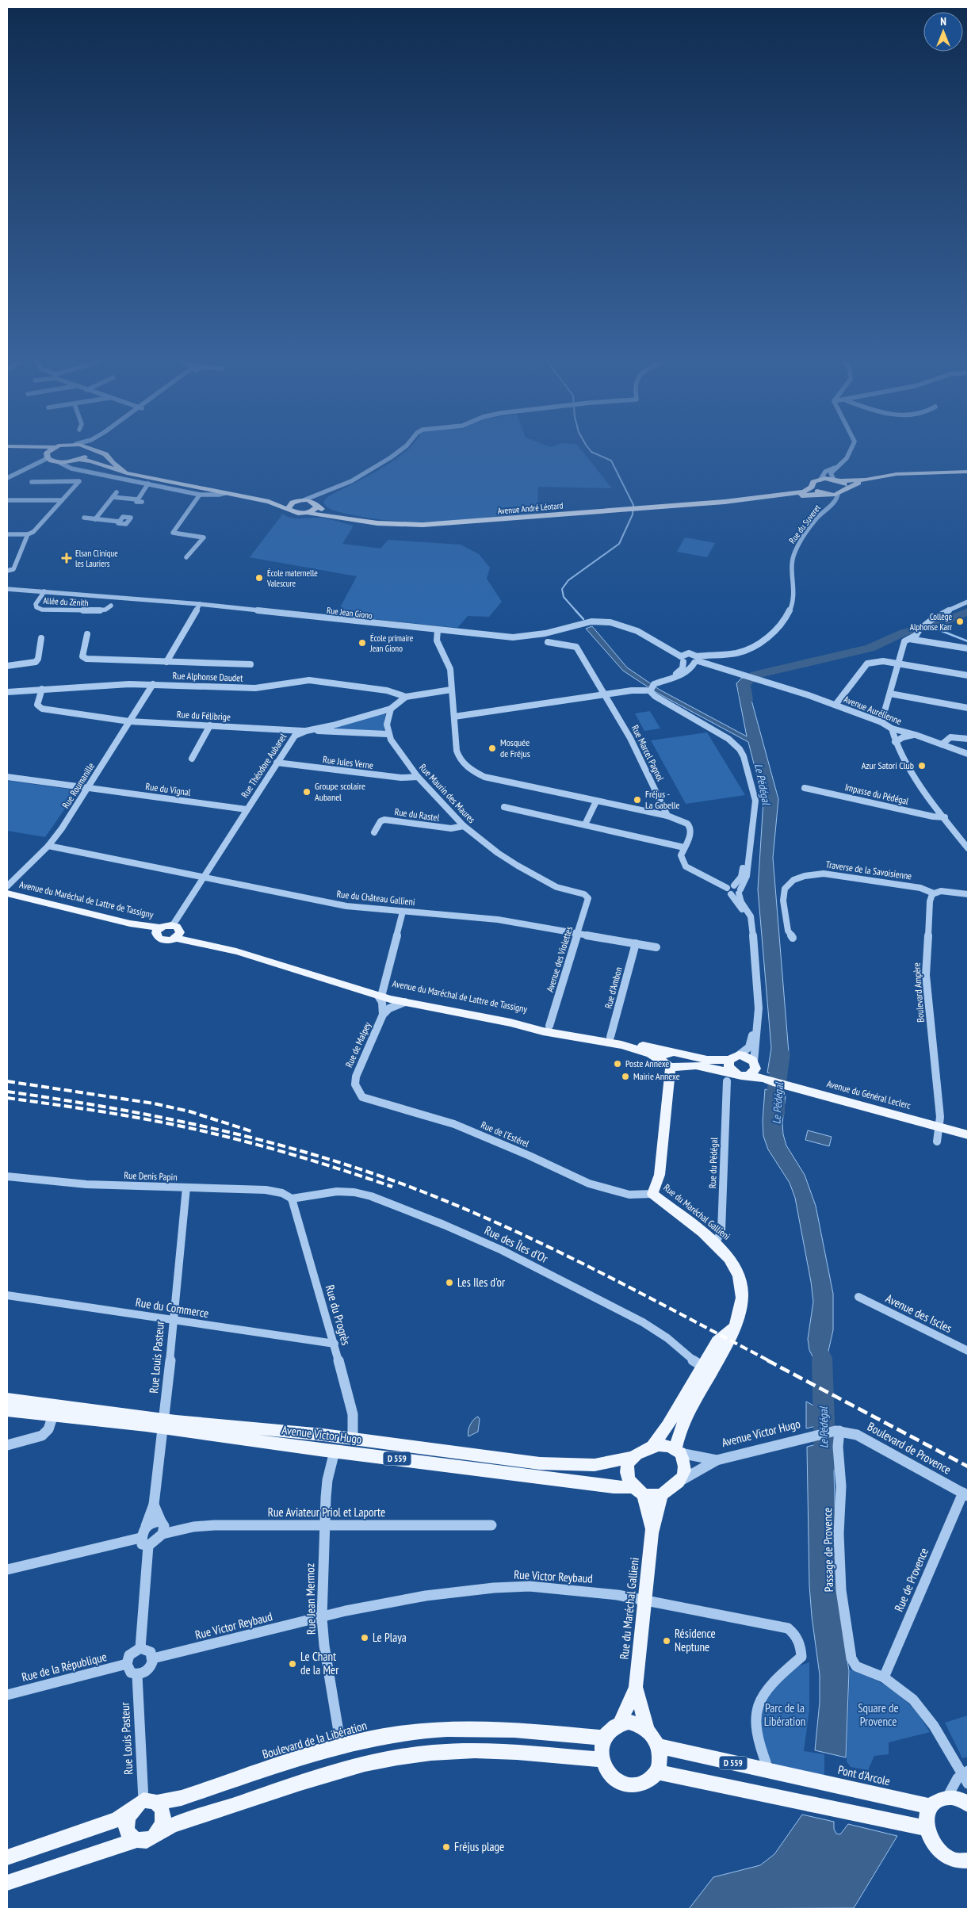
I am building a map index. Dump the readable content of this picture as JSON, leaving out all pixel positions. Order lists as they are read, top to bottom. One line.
{"streets":{"main road":["Avenue André Léotard","Avenue du Maréchal de Lattre de Tassigny","Avenue du Général Leclerc","Rue du Maréchal Gallieni","Avenue Victor Hugo","D 559","Boulevard de la Libération","Pont d'Arcole"],"street":["Rue du Suveret","Allée du Zénith","Rue Jean Giono","Rue Alphonse Daudet","Avenue Aurélienne","Rue du Félibrige","Rue Marcel Pagnol","Rue Jules Verne","Rue Théodore Aubanel","Rue Roumanille","Rue du Vignal","Rue Maurin des Maures","Impasse du Pédégal","Rue du Rastel","Traverse de la Savoisienne","Rue du Château Gallieni","Avenue des Violettes","Rue d'Ambon","Boulevard Ampère","Rue de Malpey","Rue de l'Estérel","Rue du Pédégal","Rue Denis Papin","Rue des Îles d'Or","Rue du Commerce","Avenue des Iscles","Rue du Progrès","Rue Louis Pasteur","Boulevard de Provence","Rue Aviateur Priol et Laporte","Passage de Provence","Rue Victor Reybaud","Rue de Provence","Rue Jean Mermoz","Rue de la République"]},"crossings":[["Avenue André Léotard","Rue du Suveret"],["Rue du Suveret","Avenue Aurélienne"],["Allée du Zénith","Rue Jean Giono"],["Rue Alphonse Daudet","Rue du Félibrige"],["Rue Alphonse Daudet","Rue Théodore Aubanel"],["Rue Alphonse Daudet","Rue Roumanille"],["Rue du Félibrige","Rue Théodore Aubanel"],["Rue du Félibrige","Rue Roumanille"],["Rue du Félibrige","Rue Maurin des Maures"],["Rue Jules Verne","Rue Théodore Aubanel"],["Rue Jules Verne","Rue Maurin des Maures"],["Rue Théodore Aubanel","Rue du Vignal"],["Rue Théodore Aubanel","Rue du Château Gallieni"],["Rue Théodore Aubanel","Avenue du Maréchal de Lattre de Tassigny"],["Rue Roumanille","Rue du Vignal"],["Rue Roumanille","Rue du Château Gallieni"],["Rue Maurin des Maures","Rue du Rastel"],["Rue Maurin des Maures","Avenue des Violettes"],["Traverse de la Savoisienne","Boulevard Ampère"],["Rue du Château Gallieni","Avenue des Violettes"],["Rue du Château Gallieni","Rue d'Ambon"],["Avenue du Maréchal de Lattre de Tassigny","Avenue des Violettes"],["Avenue du Maréchal de Lattre de Tassigny","Rue d'Ambon"],["Avenue du Maréchal de Lattre de Tassigny","Rue de Malpey"],["Avenue du Maréchal de Lattre de Tassigny","Avenue du Général Leclerc"],["Avenue du Maréchal de Lattre de Tassigny","Rue du Pédégal"],["Avenue du Maréchal de Lattre de Tassigny","Rue du Maréchal Gallieni"],["Boulevard Ampère","Avenue du Général Leclerc"],["Rue de Malpey","Rue de l'Estérel"],["Avenue du Général Leclerc","Rue du Pédégal"],["Rue de l'Estérel","Rue du Maréchal Gallieni"],["Rue du Pédégal","Rue du Maréchal Gallieni"],["Rue Denis Papin","Rue des Îles d'Or"],["Rue Denis Papin","Rue du Progrès"],["Rue Denis Papin","Rue Louis Pasteur"],["Rue du Maréchal Gallieni","Rue des Îles d'Or"],["Rue du Maréchal Gallieni","Avenue Victor Hugo"],["Rue du Maréchal Gallieni","D 559"],["Rue du Maréchal Gallieni","Rue Victor Reybaud"],["Rue du Maréchal Gallieni","Boulevard de la Libération"],["Rue des Îles d'Or","Rue du Progrès"],["Rue du Commerce","Rue du Progrès"],["Rue du Commerce","Rue Louis Pasteur"],["Rue du Progrès","Avenue Victor Hugo"],["Rue Louis Pasteur","Avenue Victor Hugo"],["Rue Louis Pasteur","Rue Aviateur Priol et Laporte"],["Rue Louis Pasteur","Rue Victor Reybaud"],["Rue Louis Pasteur","Rue de la République"],["Rue Louis Pasteur","Boulevard de la Libération"],["Avenue Victor Hugo","Boulevard de Provence"],["Avenue Victor Hugo","Passage de Provence"],["Avenue Victor Hugo","Rue Jean Mermoz"],["Boulevard de Provence","Passage de Provence"],["Boulevard de Provence","Rue de Provence"],["D 559","Rue Victor Reybaud"],["D 559","Boulevard de la Libération"],["D 559","Pont d'Arcole"],["Rue Aviateur Priol et Laporte","Rue Jean Mermoz"],["Passage de Provence","Rue de Provence"],["Rue Victor Reybaud","Rue Jean Mermoz"],["Rue Victor Reybaud","Rue de la République"],["Rue Victor Reybaud","Pont d'Arcole"],["Rue Jean Mermoz","Boulevard de la Libération"]],"water":["Le Pédégal"],"parks":["Parc de la Libération","Square de Provence"],"places":{"health":["Elsan Clinique les Lauriers"],"other":["École maternelle Valescure","Collège Alphonse Karr","École primaire Jean Giono","Mosquée de Fréjus","Azur Satori Club","Groupe scolaire Aubanel","Fréjus - La Gabelle","Poste Annexe","Mairie Annexe","Les Iles d'or","Le Playa","Résidence Neptune","Le Chant de la Mer","Fréjus plage"]},"north":"top"}
